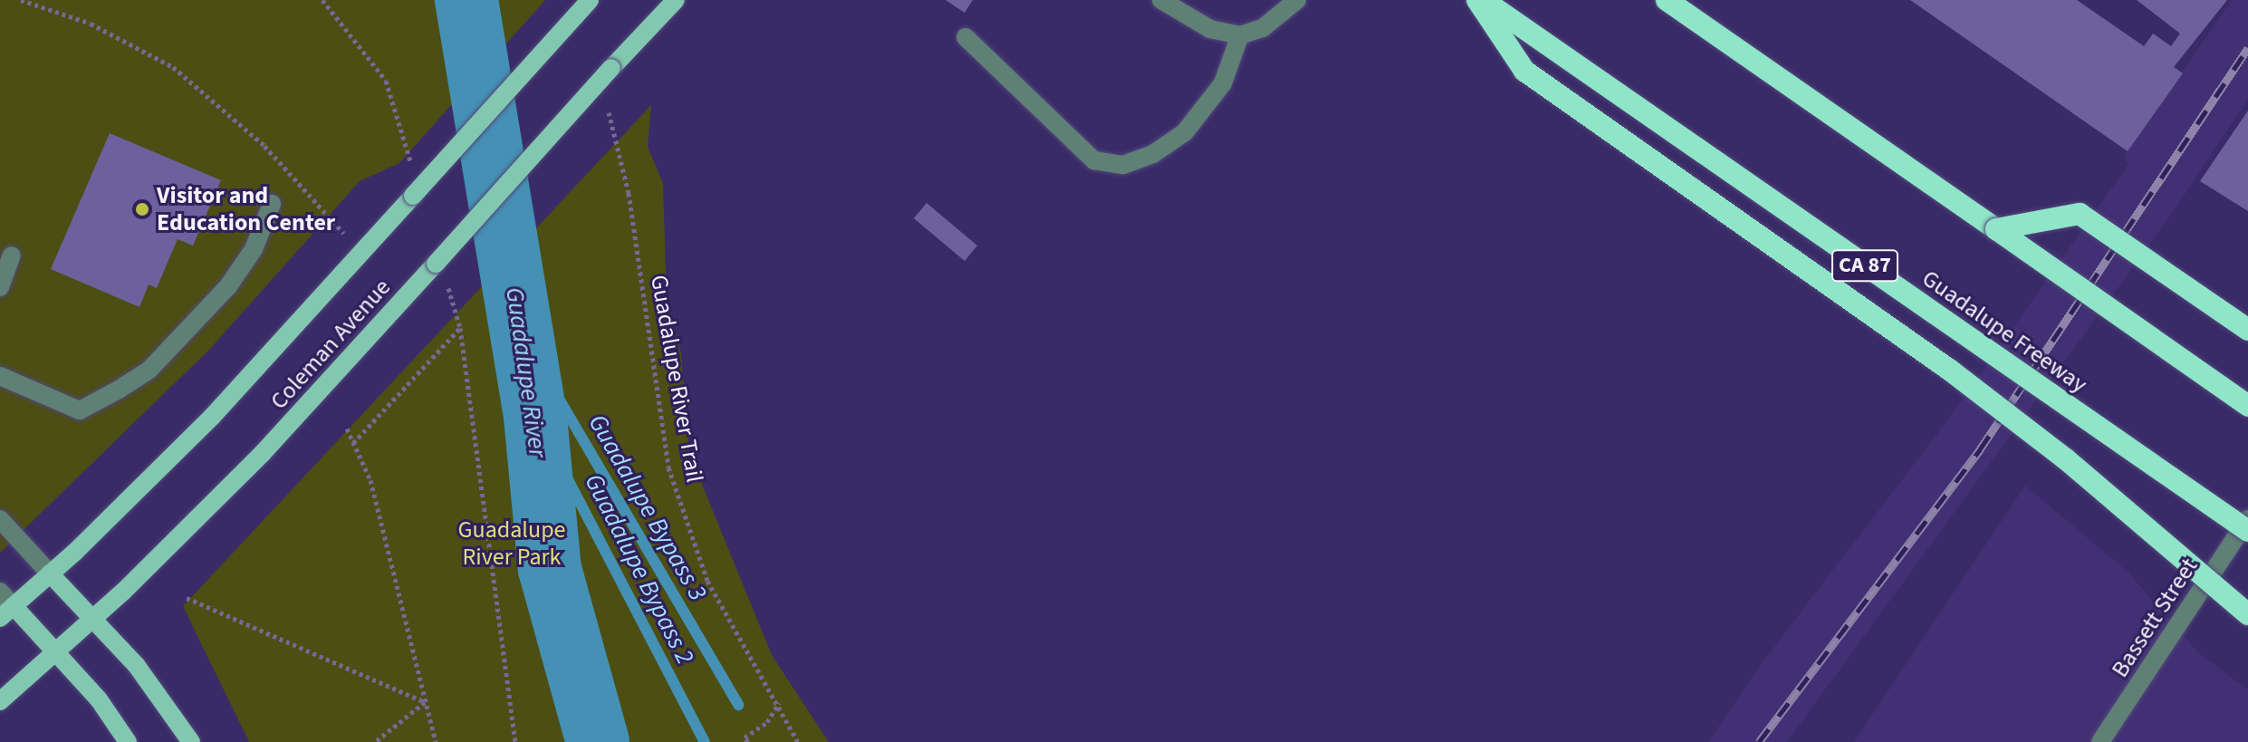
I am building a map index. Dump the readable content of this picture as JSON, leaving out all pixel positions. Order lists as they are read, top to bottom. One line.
{"streets":{"highway":["CA 87","Guadalupe Freeway"],"main road":["Coleman Avenue"],"street":["Bassett Street"],"path":["Guadalupe River Trail"]},"water":["Guadalupe River","Guadalupe Bypass 3","Guadalupe Bypass 2"],"parks":["Guadalupe River Park"],"places":["Visitor and Education Center"]}
